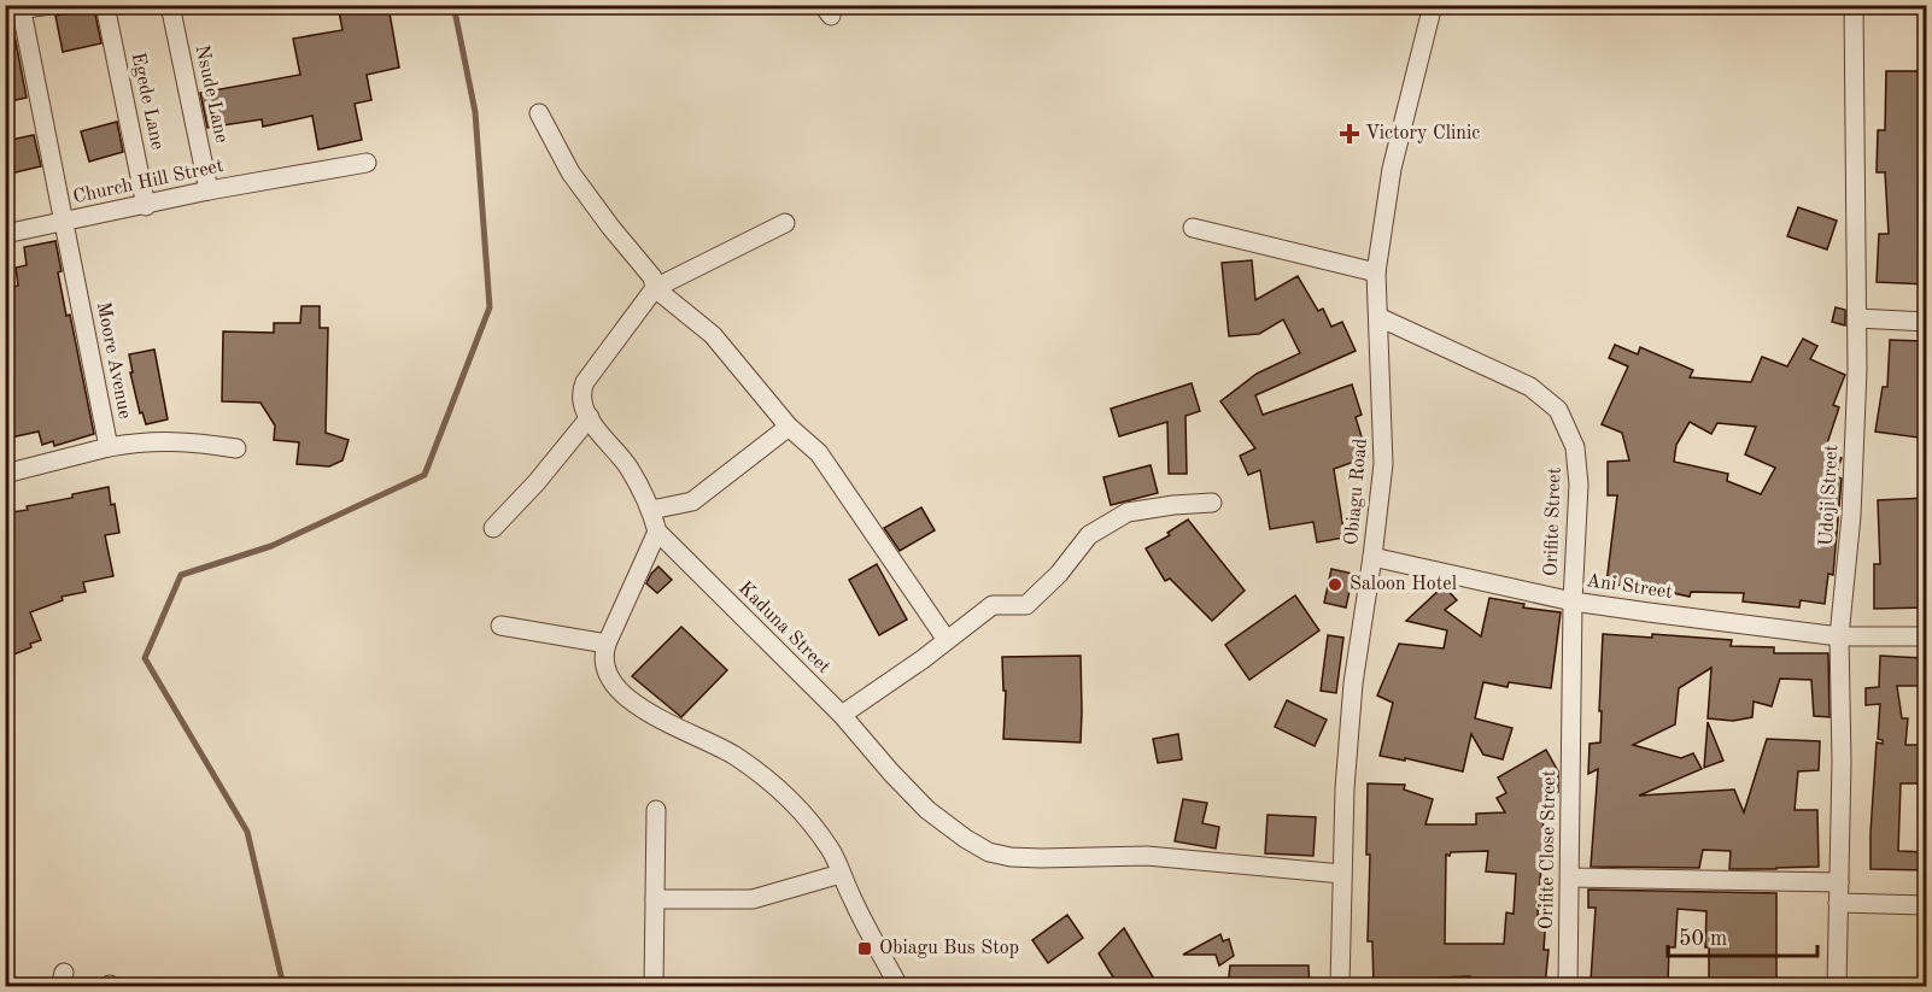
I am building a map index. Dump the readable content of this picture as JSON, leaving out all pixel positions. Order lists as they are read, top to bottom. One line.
{"streets":{"street":["Nsude Lane","Egede Lane","Church Hill Street","Moore Avenue","Obiagu Road","Udoji Street","Orifite Street","Ani Street","Kaduna Street","Orifite Close Street"]},"crossings":[["Nsude Lane","Church Hill Street"],["Egede Lane","Church Hill Street"],["Church Hill Street","Moore Avenue"],["Obiagu Road","Orifite Street"],["Obiagu Road","Ani Street"],["Obiagu Road","Kaduna Street"],["Udoji Street","Ani Street"],["Orifite Street","Ani Street"],["Orifite Street","Orifite Close Street"]],"places":{"health":["Victory Clinic"],"other":["Saloon Hotel"],"transit":["Obiagu Bus Stop"]},"scale_bar":"50 m"}
